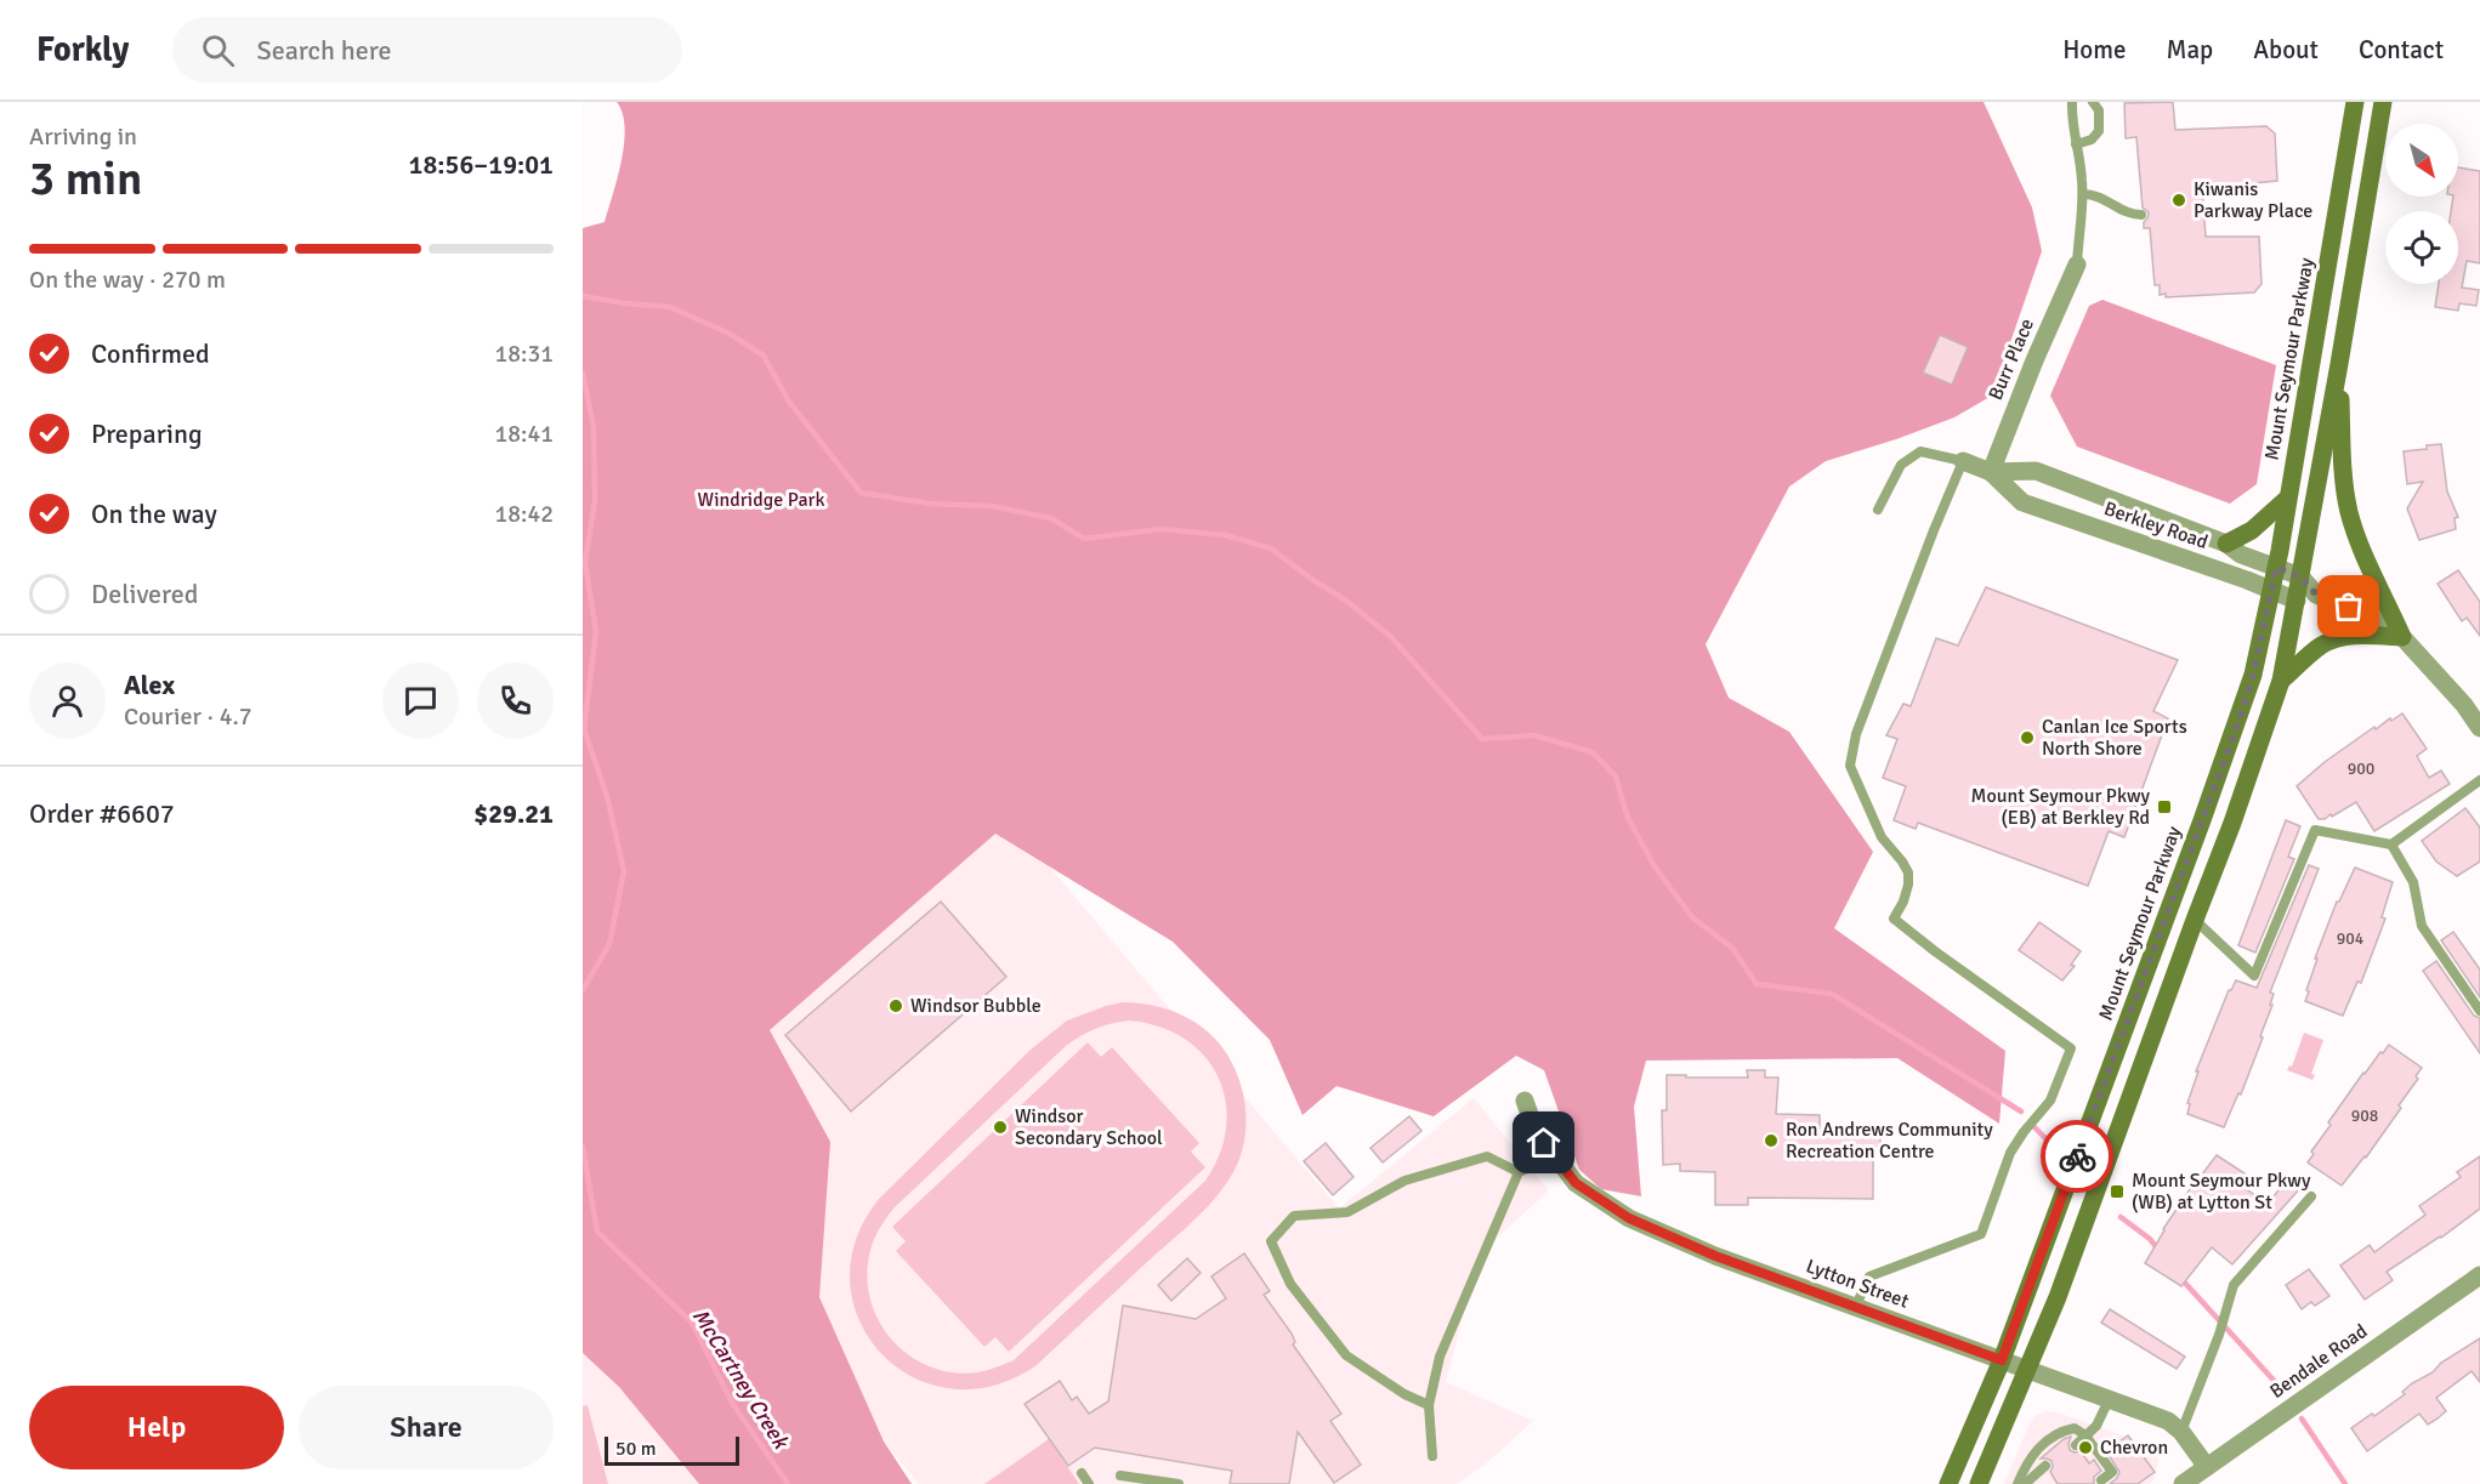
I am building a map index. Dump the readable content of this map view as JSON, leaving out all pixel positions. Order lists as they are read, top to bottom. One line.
{"streets":{"main road":["Mount Seymour Parkway"],"street":["Burr Place","Berkley Road","Lytton Street","Bendale Road"]},"crossings":[["Burr Place","Berkley Road"],["Mount Seymour Parkway","Berkley Road"],["Mount Seymour Parkway","Lytton Street"],["Lytton Street","Bendale Road"]],"water":["McCartney Creek"],"parks":["Windridge Park"],"places":{"other":["Kiwanis Parkway Place","Canlan Ice Sports North Shore","Windsor Bubble","Windsor Secondary School","Ron Andrews Community Recreation Centre","Chevron"],"transit":["Mount Seymour Pkwy (EB) at Berkley Rd","Mount Seymour Pkwy (WB) at Lytton St"]},"house_numbers":["900","904","908"],"scale_bar":"50 m","north":"bottom right","page":{"header":"Forkly","search":"Search here","nav":["Home","Map","About","Contact"],"heading":["3 min","Arriving in","18:56–19:01"],"panel":["Alex","Courier · 4.7","Order #6607","$29.21"],"bar":"On the way · 270 m","list":[["Confirmed","18:31"],["Preparing","18:41"],["On the way","18:42"],"Delivered"],"buttons":["Help","Share"],"scale":"50 m"}}
